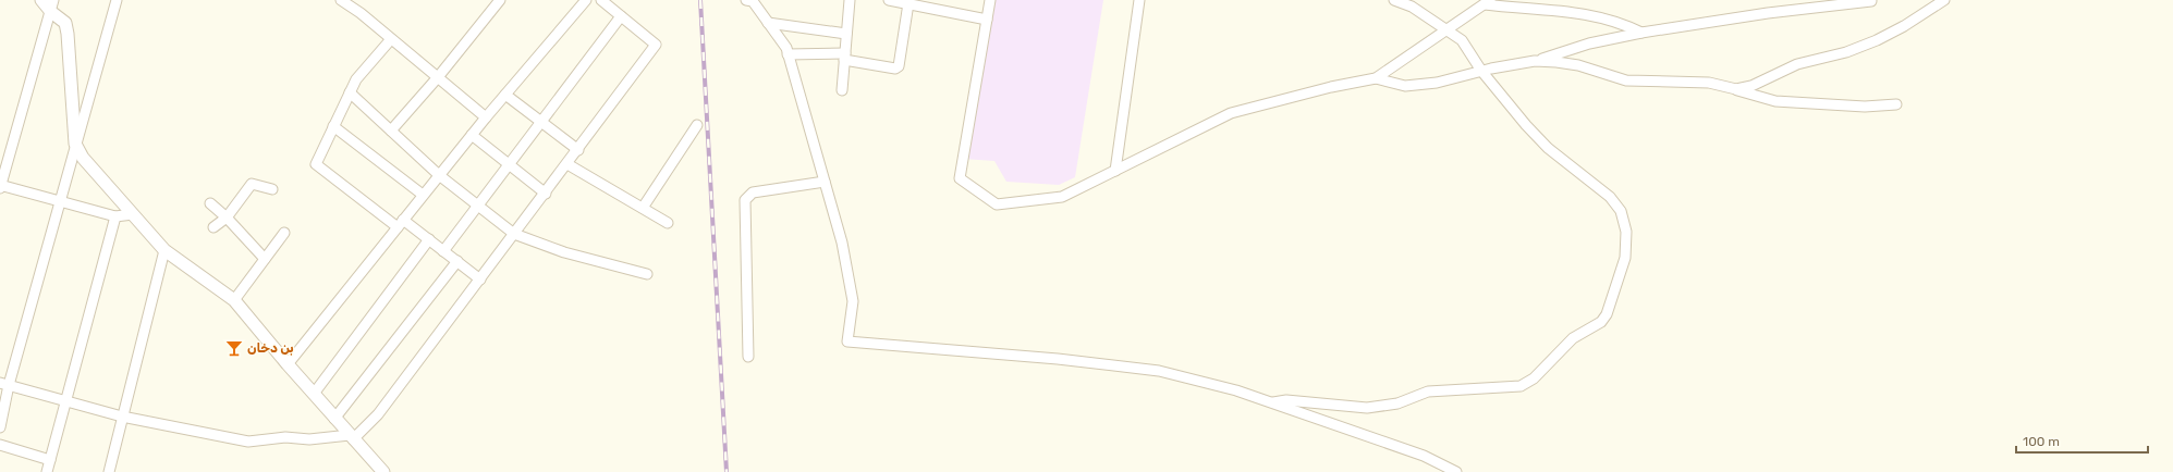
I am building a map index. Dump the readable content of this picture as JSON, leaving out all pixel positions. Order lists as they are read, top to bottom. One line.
{"places":{"bar":["بن دخان"]},"scale_bar":"100 m"}
